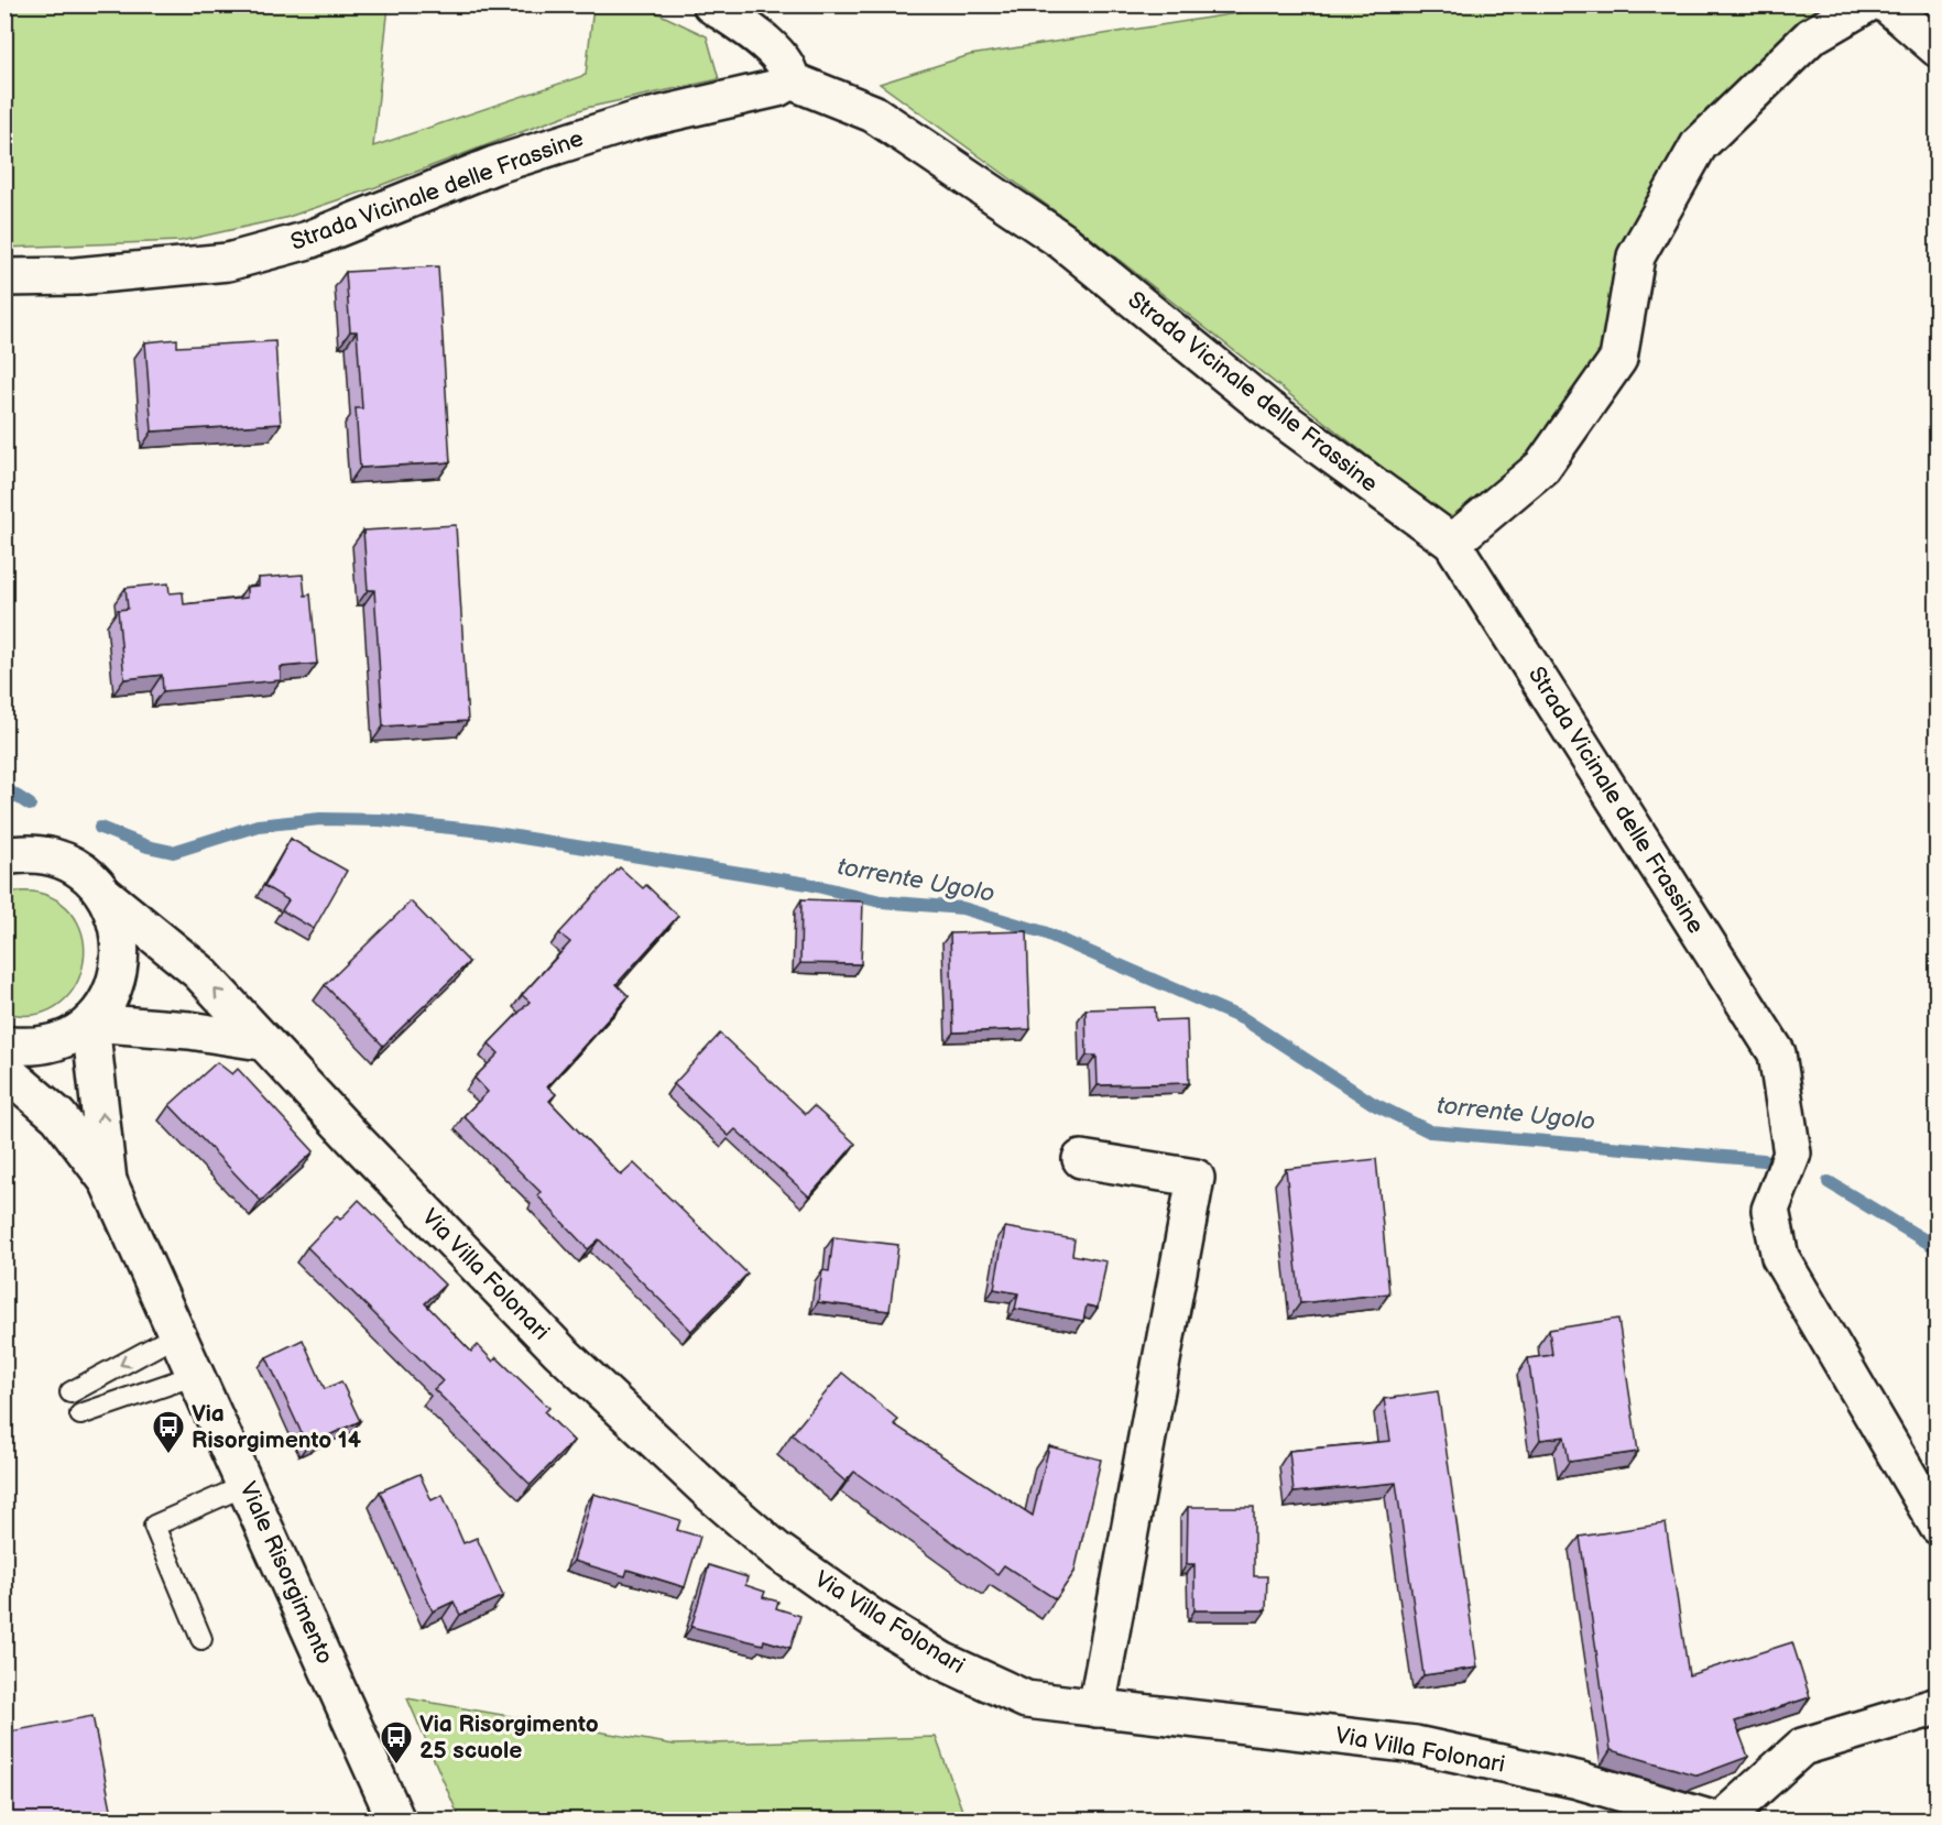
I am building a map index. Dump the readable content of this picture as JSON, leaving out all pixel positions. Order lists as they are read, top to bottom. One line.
{"streets":{"street":["Strada Vicinale delle Frassine","Via Villa Folonari","Viale Risorgimento"]},"crossings":[["Via Villa Folonari","Viale Risorgimento"]],"water":["torrente Ugolo"],"places":{"bus stop":["Via Risorgimento 14","Via Risorgimento 25 scuole"]}}
